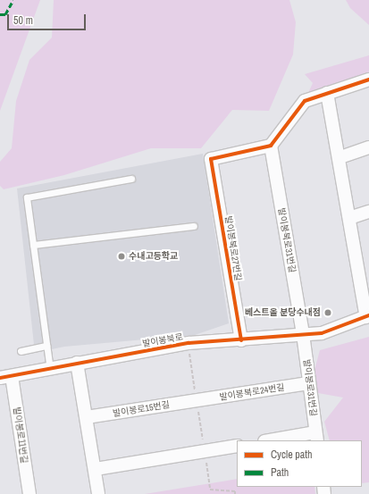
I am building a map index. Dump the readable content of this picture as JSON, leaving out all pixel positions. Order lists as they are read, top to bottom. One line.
{"streets":{"street":["발이봉북로31번길","발이봉북로27번길","발이봉북로","발이봉로31번길","발이봉북로24번길","발이봉로15번길","발이봉로11번길"]},"crossings":[["발이봉북로31번길","발이봉북로27번길"],["발이봉북로31번길","발이봉북로"],["발이봉북로31번길","발이봉로31번길"],["발이봉북로27번길","발이봉북로"],["발이봉북로","발이봉로31번길"],["발이봉북로","발이봉로11번길"],["발이봉로31번길","발이봉북로24번길"],["발이봉북로24번길","발이봉로15번길"]],"places":["수내고등학교","베스트올 분당수내점"],"legend":["Cycle path","Path"],"scale_bar":"50 m"}
